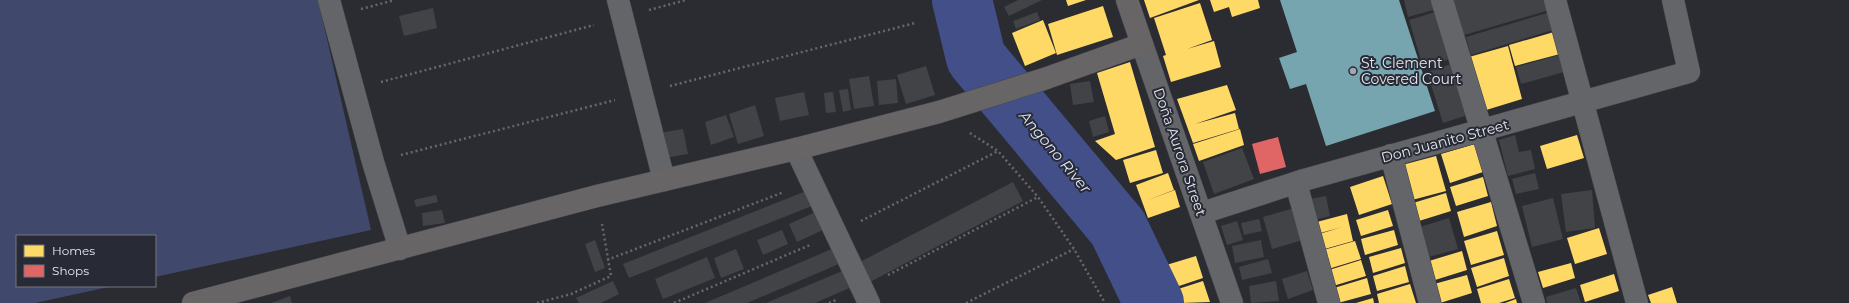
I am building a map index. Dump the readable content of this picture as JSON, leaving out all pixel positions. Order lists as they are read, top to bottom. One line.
{"streets":{"street":["Don Juanito Street","Doña Aurora Street"]},"crossings":[["Don Juanito Street","Doña Aurora Street"]],"water":["Angono River"],"places":["St. Clement Covered Court"],"legend":["Homes","Shops"]}
